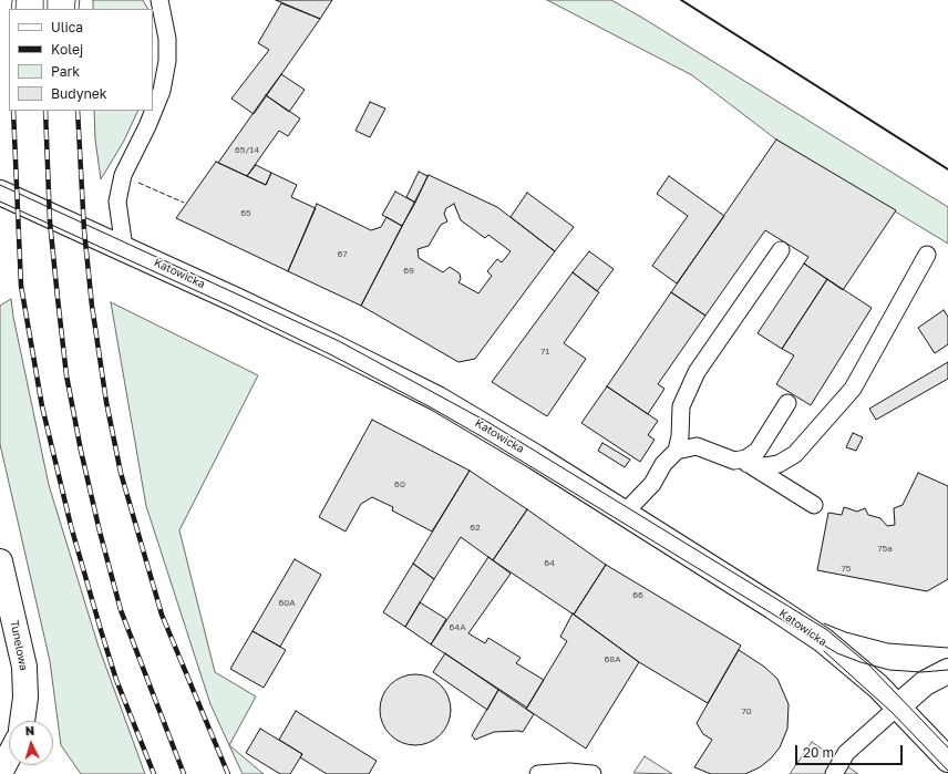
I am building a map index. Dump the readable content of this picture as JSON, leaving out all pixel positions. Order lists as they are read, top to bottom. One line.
{"streets":{"street":["Katowicka","Tunelowa"]},"house_numbers":["65/14","65","67","69","71","60","62","75a","64","75","66","60A","64A","68A","70"],"legend":["Ulica","Kolej","Park","Budynek"],"scale_bar":"20 m","north":"top"}
